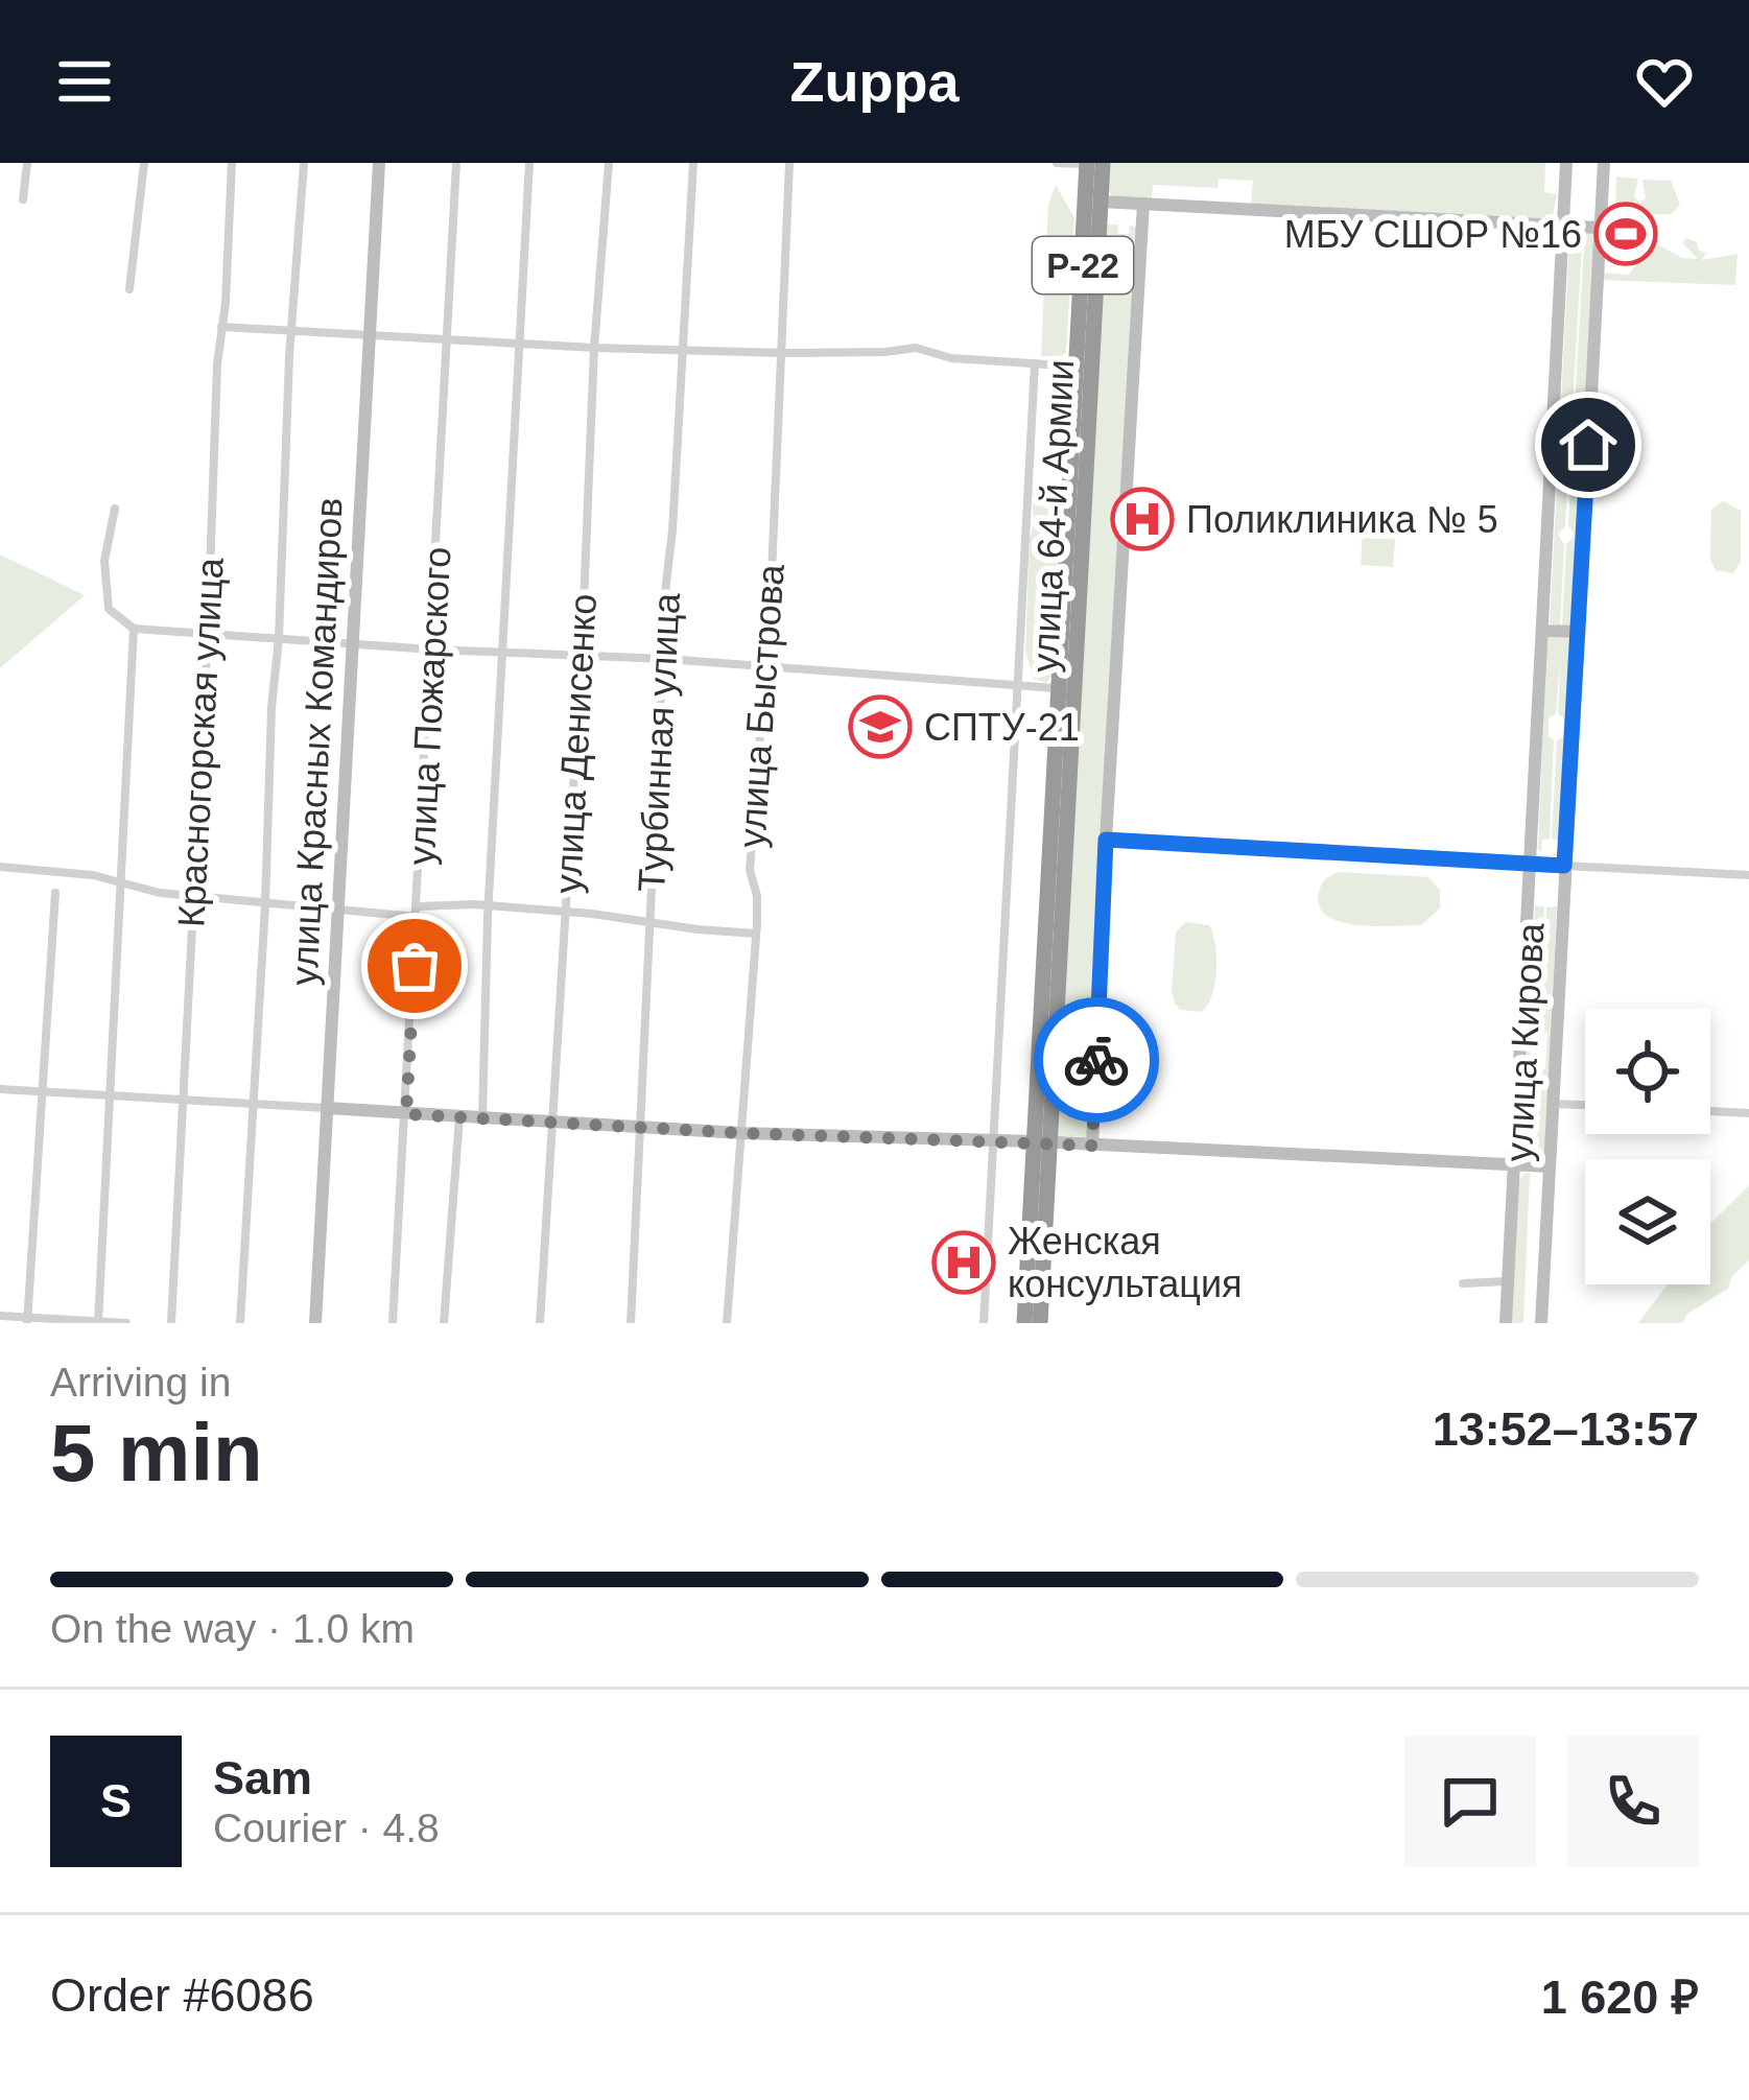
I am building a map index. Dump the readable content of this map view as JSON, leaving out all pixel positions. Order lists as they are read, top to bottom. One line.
{"streets":{"highway":["Р-22","улица 64-й Армии"],"street":["улица Пожарского","улица Быстрова","улица Красных Командиров","Красногорская улица","Турбинная улица","улица Денисенко","улица Кирова"]},"places":{"sports":["МБУ СШОР №16"],"hospital":["Поликлиника № 5","Женская консультация"],"school or university":["СПТУ-21"]},"page":{"header":"Zuppa","heading":["5 min","Arriving in","13:52–13:57"],"panel":["Sam","Courier · 4.8","Order #6086","1 620 ₽"],"bar":"On the way · 1.0 km","round":"S"}}
